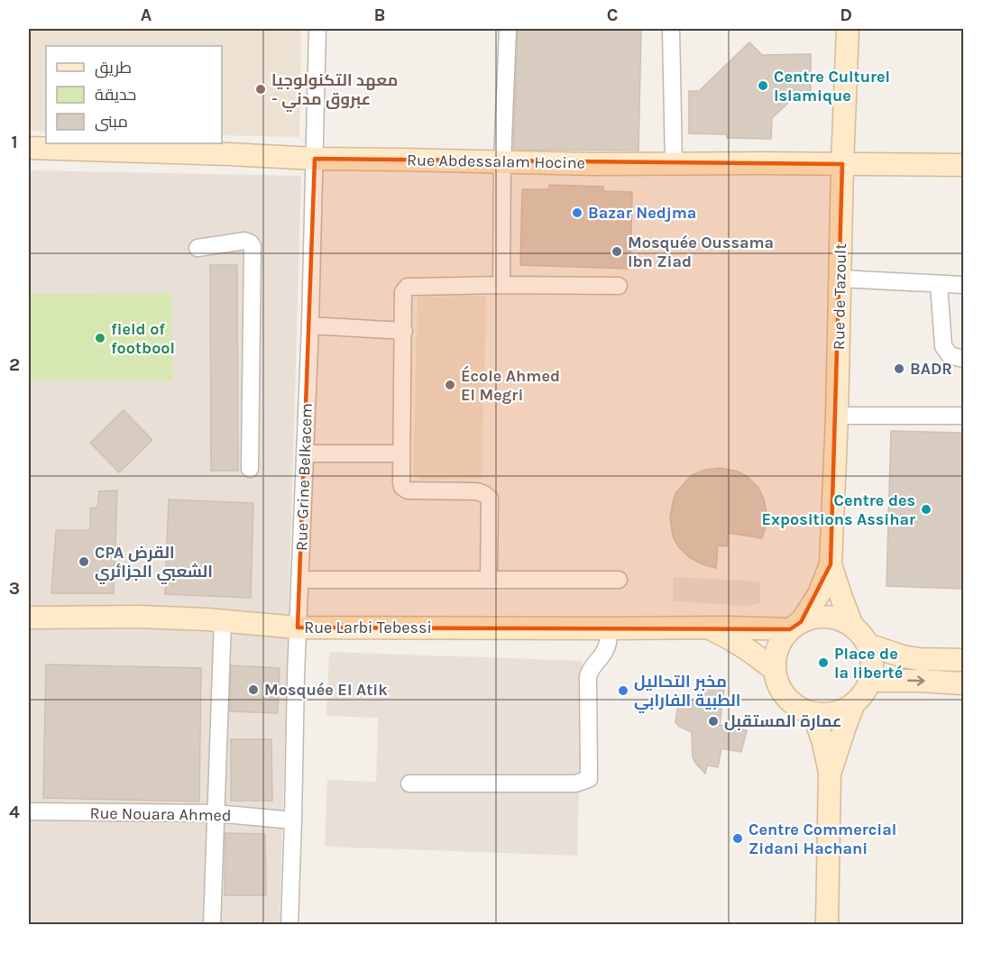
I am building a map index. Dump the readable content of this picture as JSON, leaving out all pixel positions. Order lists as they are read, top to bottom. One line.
{"streets":{"main road":["Rue Abdessalam Hocine","Rue de Tazoult","Rue Larbi Tebessi"],"street":["Rue Grine Belkacem","Rue Nouara Ahmed"]},"crossings":[["Rue Abdessalam Hocine","Rue de Tazoult"],["Rue Abdessalam Hocine","Rue Grine Belkacem"],["Rue de Tazoult","Rue Larbi Tebessi"],["Rue Grine Belkacem","Rue Larbi Tebessi"],["Rue Grine Belkacem","Rue Nouara Ahmed"]],"places":["Centre Culturel Islamique","معهد التكنولوجيا - عبروق مدني","Bazar Nedjma","Mosquée Oussama Ibn Ziad","field of footbool","BADR","École Ahmed El Megri","Centre des Expositions Assihar","CPA القرض الشعبي الجزائري","Place de la liberté","Mosquée El Atik","مخبر التحاليل الطبية الفارابي","عمارة المستقبل","Centre Commercial Zidani Hachani"],"legend":["طريق","حديقة","مبنى"],"grid":{"columns":["A","B","C","D"],"rows":["1","2","3","4"]}}
